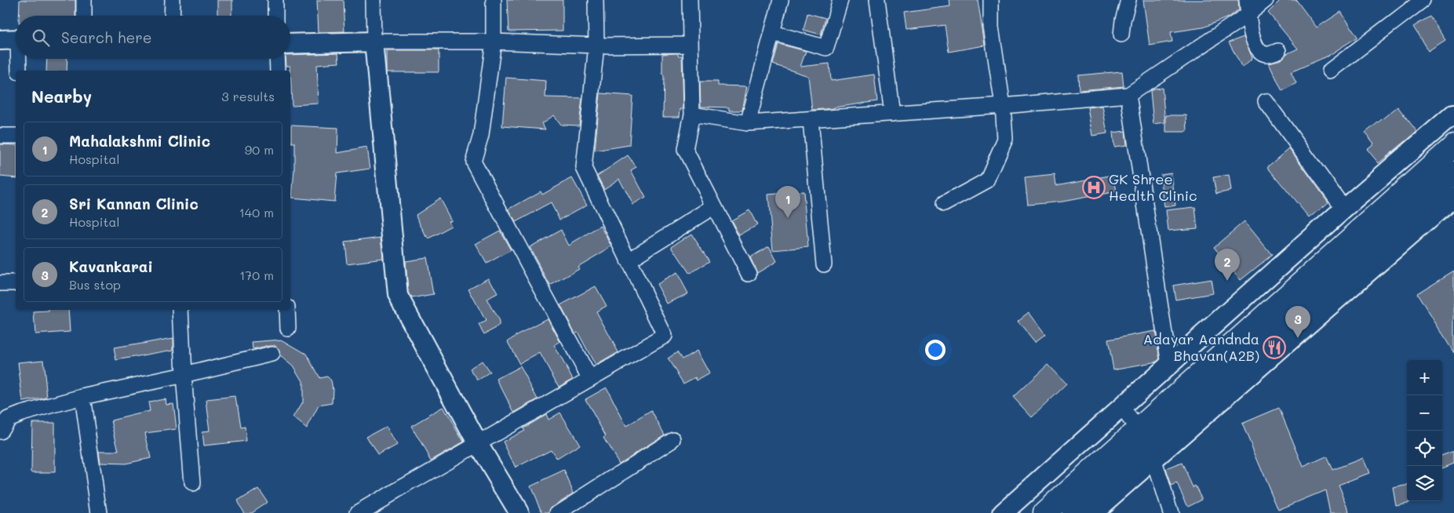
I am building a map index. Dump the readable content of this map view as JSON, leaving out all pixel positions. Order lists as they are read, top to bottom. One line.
{"places":{"hospital":["GK Shree Health Clinic"],"restaurant":["Adayar Aandnda Bhavan(A2B)"]},"page":{"search":"Search here","heading":["Nearby","3 results"],"list":[{"mark":"1","name":"Mahalakshmi Clinic","note":"Hospital","value":"90 m"},{"mark":"2","name":"Sri Kannan Clinic","note":"Hospital","value":"140 m"},{"mark":"3","name":"Kavankarai","note":"Bus stop","value":"170 m"}],"pins":["1","2","3"],"map_buttons":["+","−"]}}
